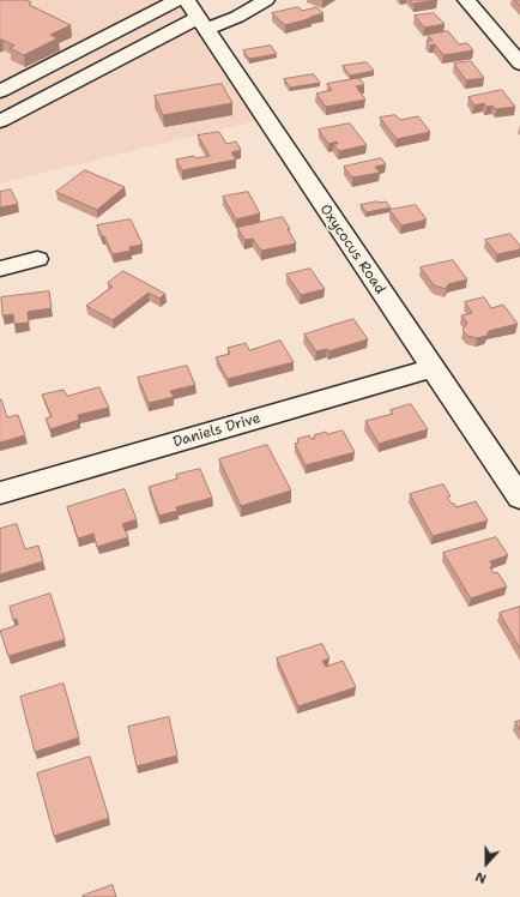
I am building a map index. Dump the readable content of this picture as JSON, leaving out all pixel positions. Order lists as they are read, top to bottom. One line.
{"streets":{"street":["Oxycocus Road","Daniels Drive"]},"crossings":[["Oxycocus Road","Daniels Drive"]],"north":"bottom"}
